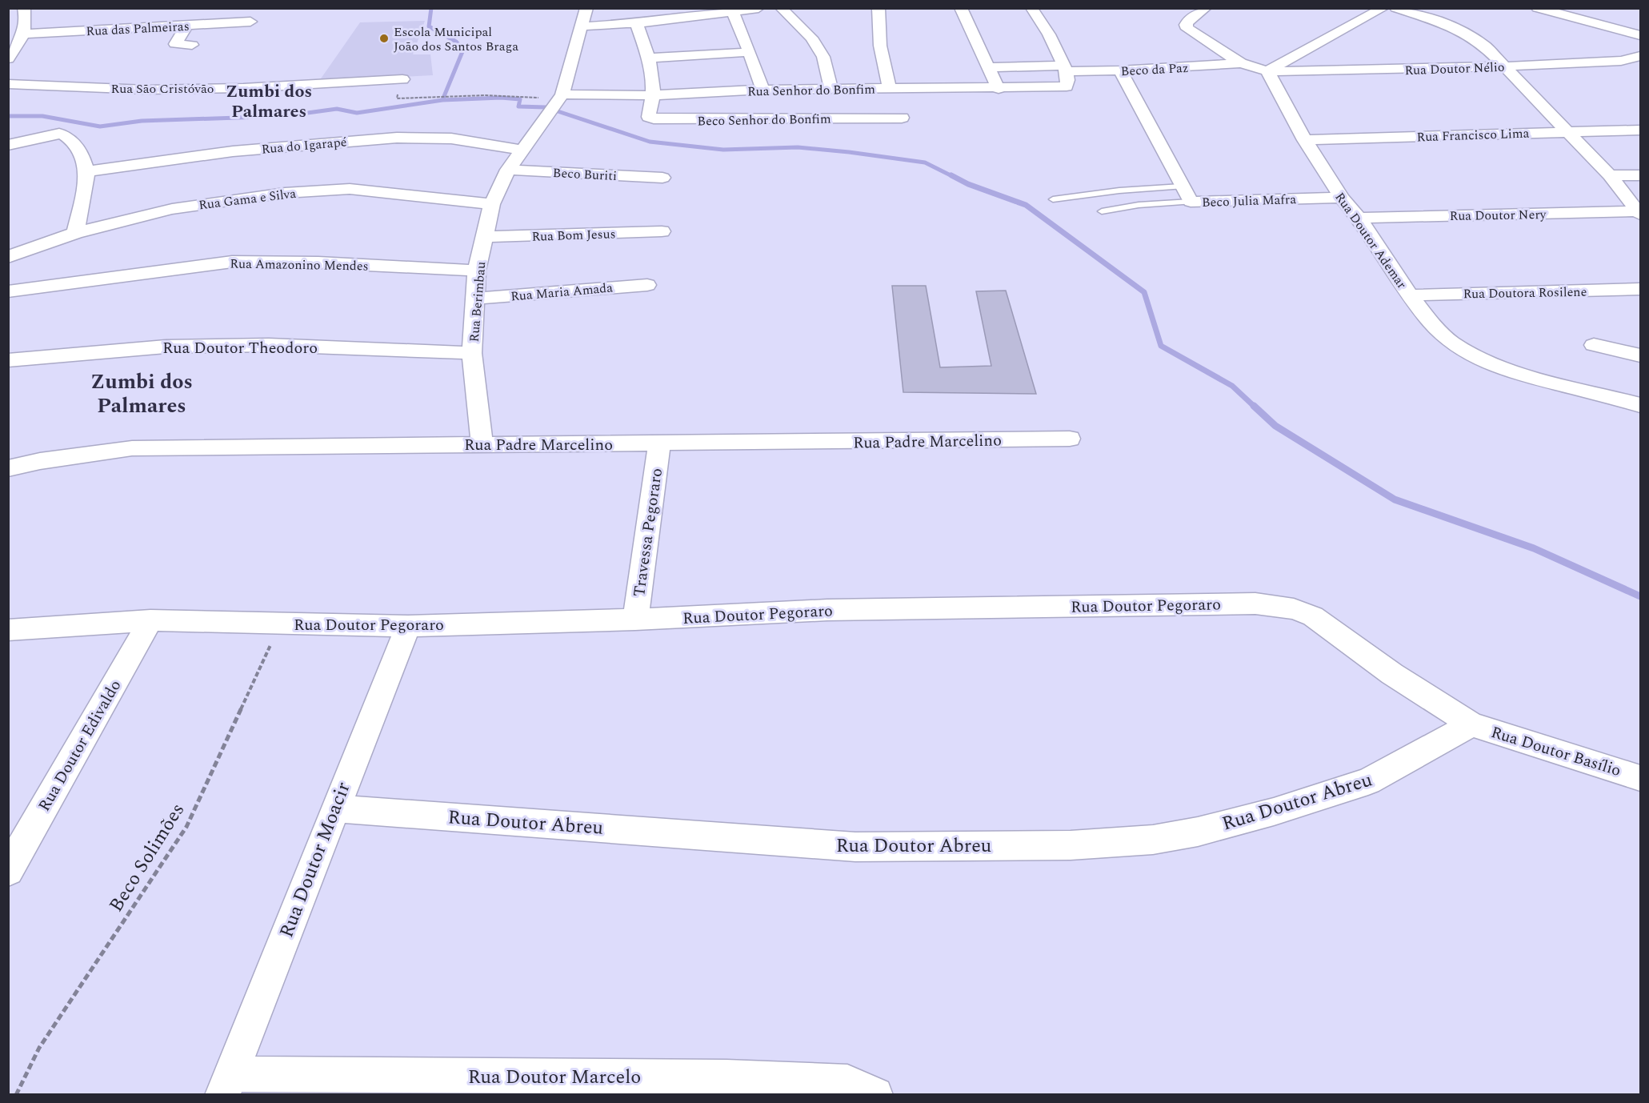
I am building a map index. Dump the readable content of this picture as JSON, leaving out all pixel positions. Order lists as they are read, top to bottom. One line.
{"streets":{"street":["Rua das Palmeiras","Rua Doutor Nélio","Beco da Paz","Rua São Cristóvão","Rua Senhor do Bonfim","Beco Senhor do Bonfim","Rua Francisco Lima","Rua do Igarapé","Beco Buriti","Rua Gama e Silva","Beco Julia Mafra","Rua Doutor Nery","Rua Bom Jesus","Rua Doutor Ademar","Rua Amazonino Mendes","Rua Maria Amada","Rua Doutora Rosilene","Rua Berimbau","Rua Doutor Theodoro","Rua Padre Marcelino","Travessa Pegoraro","Rua Doutor Pegoraro","Rua Doutor Edivaldo","Rua Doutor Basílio","Rua Doutor Abreu","Rua Doutor Moacir","Rua Doutor Marcelo"],"path":["Beco Solimões"]},"crossings":[["Rua Doutor Nélio","Beco da Paz"],["Rua Doutor Nélio","Rua Doutor Ademar"],["Beco da Paz","Rua Senhor do Bonfim"],["Beco da Paz","Beco Julia Mafra"],["Rua Senhor do Bonfim","Beco Senhor do Bonfim"],["Rua Senhor do Bonfim","Rua Berimbau"],["Rua Francisco Lima","Rua Doutor Ademar"],["Rua do Igarapé","Rua Berimbau"],["Beco Buriti","Rua Berimbau"],["Rua Gama e Silva","Rua Berimbau"],["Beco Julia Mafra","Rua Doutor Ademar"],["Rua Doutor Nery","Rua Doutor Ademar"],["Rua Bom Jesus","Rua Berimbau"],["Rua Doutor Ademar","Rua Doutora Rosilene"],["Rua Amazonino Mendes","Rua Berimbau"],["Rua Maria Amada","Rua Berimbau"],["Rua Berimbau","Rua Doutor Theodoro"],["Rua Berimbau","Rua Padre Marcelino"],["Rua Padre Marcelino","Travessa Pegoraro"],["Travessa Pegoraro","Rua Doutor Pegoraro"],["Rua Doutor Pegoraro","Rua Doutor Edivaldo"],["Rua Doutor Pegoraro","Rua Doutor Basílio"],["Rua Doutor Pegoraro","Rua Doutor Abreu"],["Rua Doutor Pegoraro","Beco Solimões"],["Rua Doutor Pegoraro","Rua Doutor Moacir"],["Rua Doutor Basílio","Rua Doutor Abreu"],["Rua Doutor Abreu","Rua Doutor Moacir"],["Rua Doutor Moacir","Rua Doutor Marcelo"]],"districts":["Zumbi dos Palmares","Zumbi dos Palmares"],"places":["Escola Municipal João dos Santos Braga"]}
